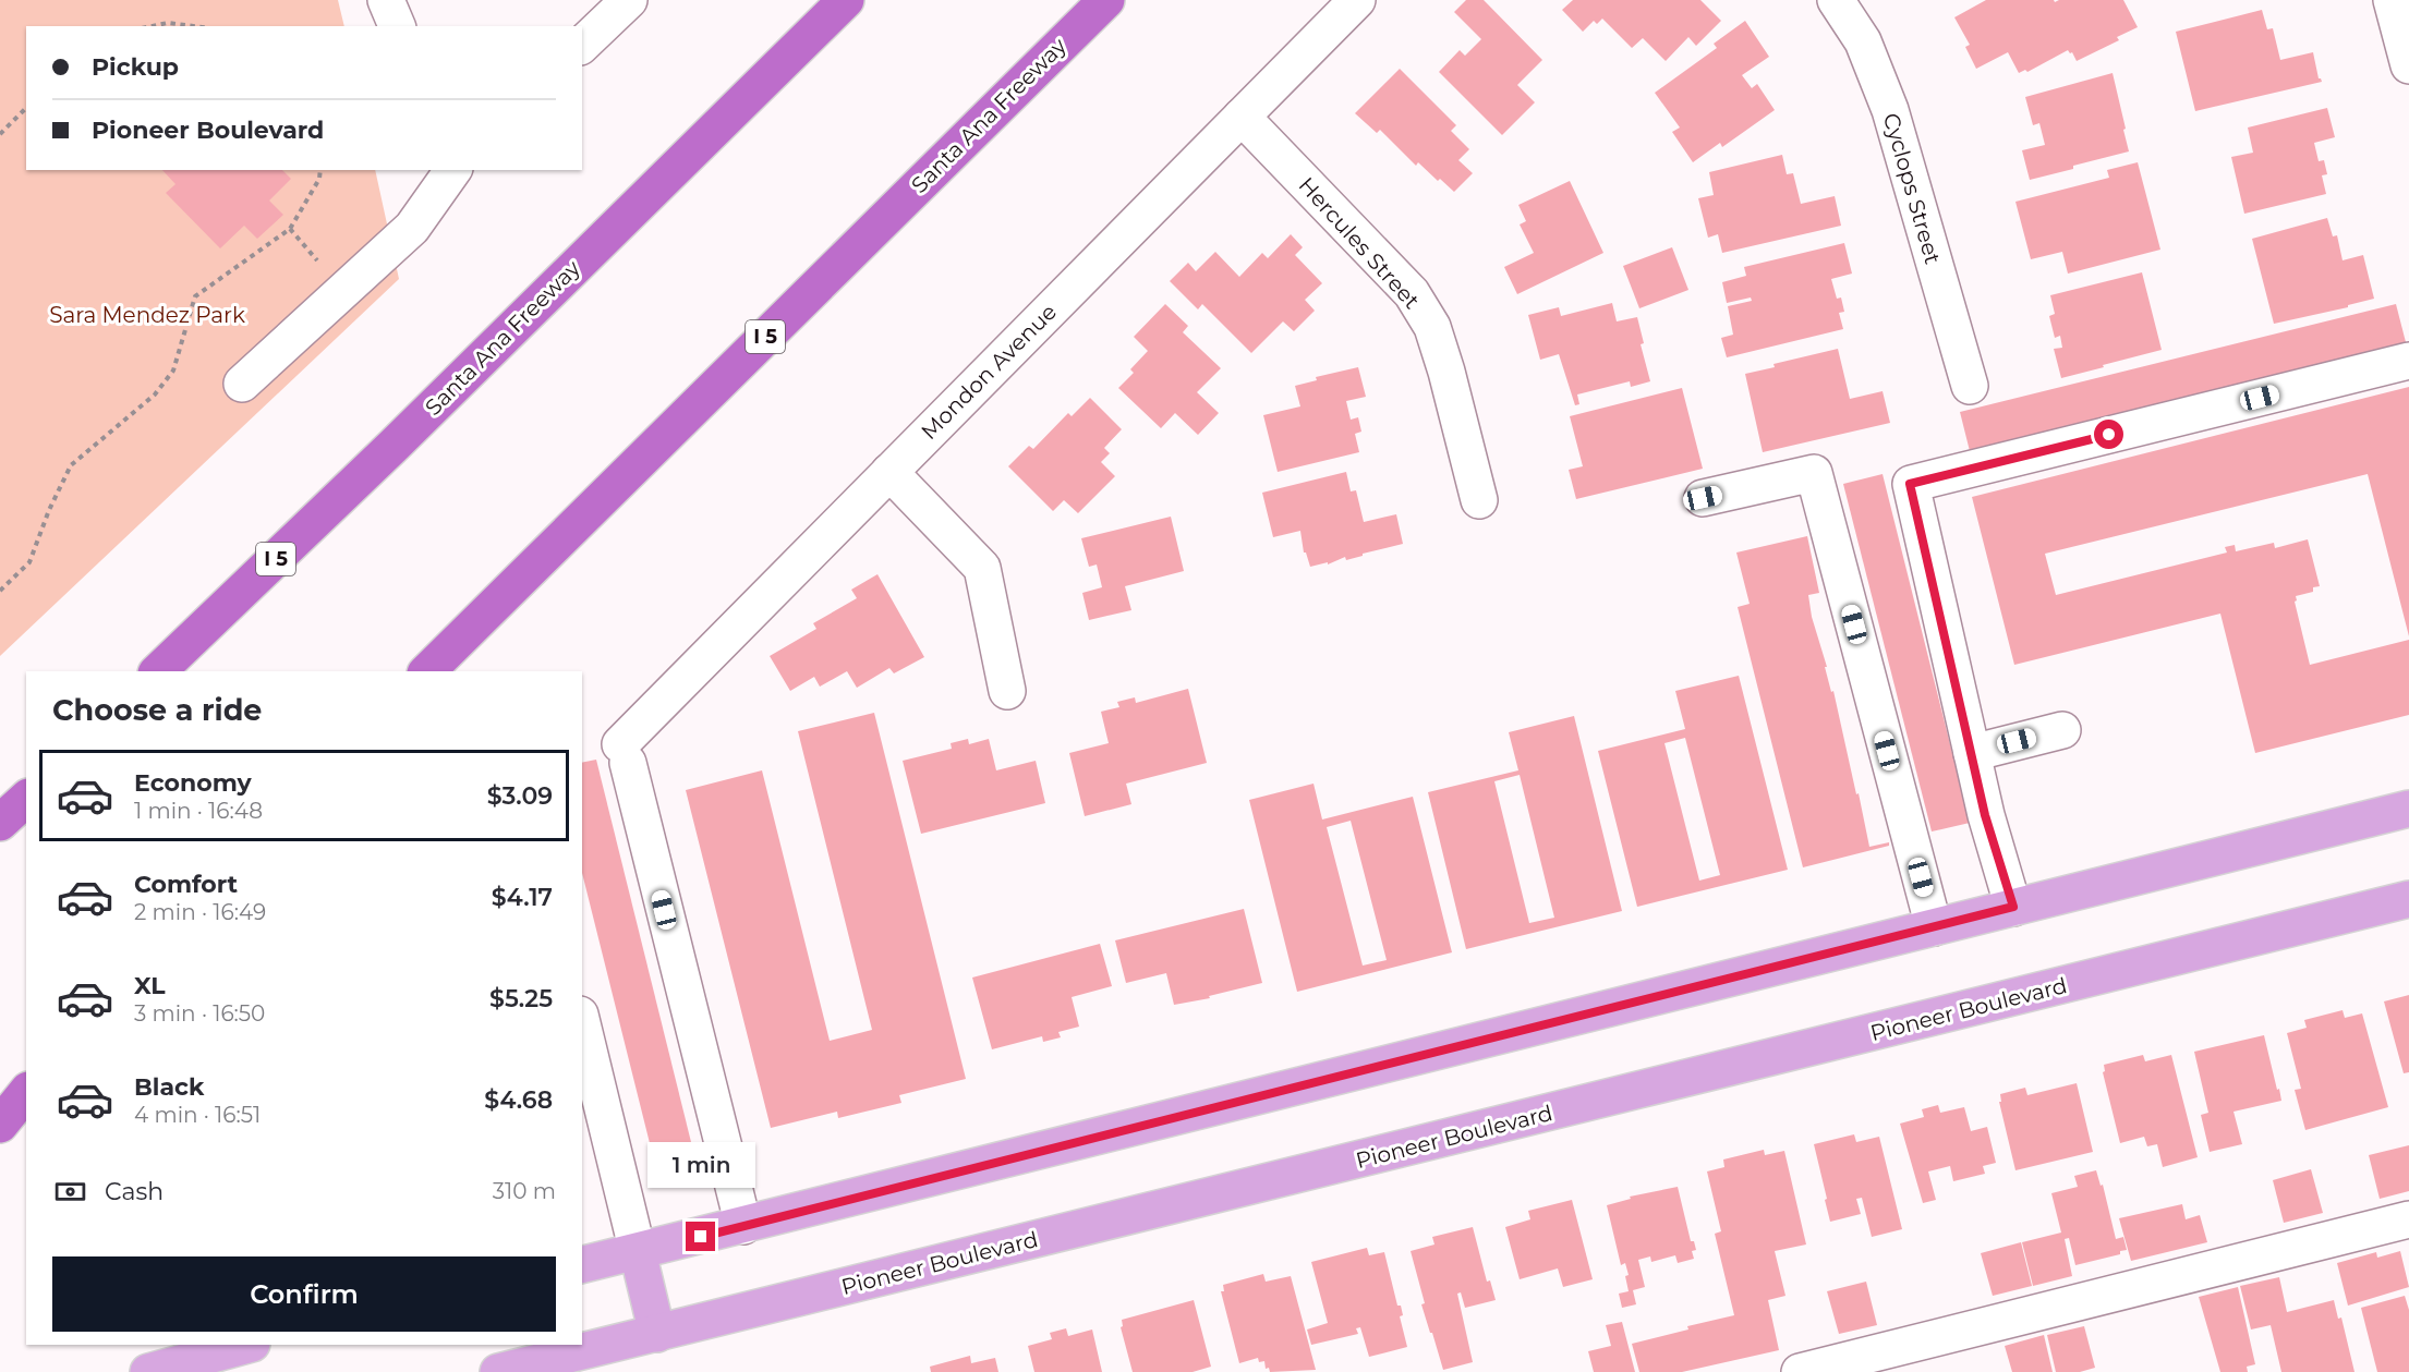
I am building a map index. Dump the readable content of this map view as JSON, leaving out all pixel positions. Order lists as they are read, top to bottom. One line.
{"streets":{"highway":["Santa Ana Freeway","I 5"],"main road":["Pioneer Boulevard"],"street":["Cyclops Street","Hercules Street","Mondon Avenue"]},"crossings":[["Hercules Street","Mondon Avenue"]],"parks":["Sara Mendez Park"],"page":{"banner":["Pickup","Pioneer Boulevard"],"heading":"Choose a ride","list":[{"name":"Economy","note":"1 min · 16:48","value":"$3.09"},{"name":"Comfort","note":"2 min · 16:49","value":"$4.17"},{"name":"XL","note":"3 min · 16:50","value":"$5.25"},{"name":"Black","note":"4 min · 16:51","value":"$4.68"}],"bubble":"1 min","pay":["Cash","310 m"],"buttons":"Confirm"}}
